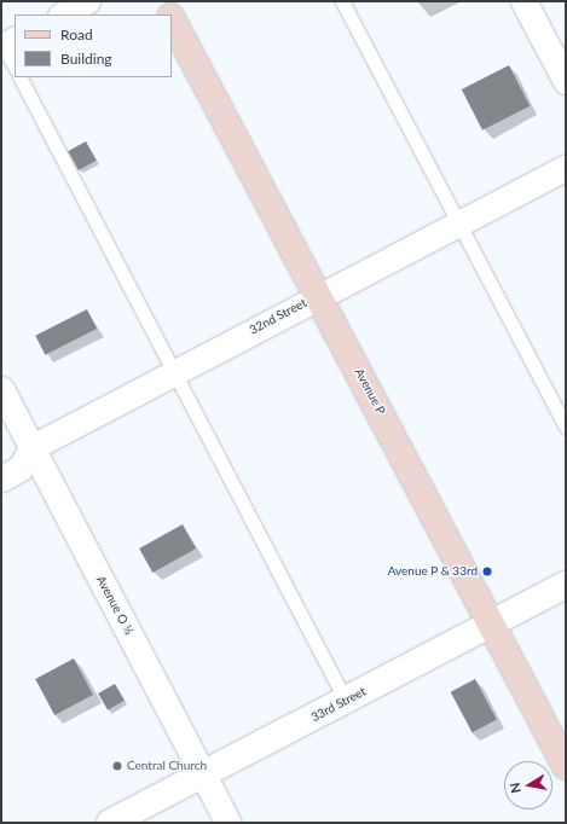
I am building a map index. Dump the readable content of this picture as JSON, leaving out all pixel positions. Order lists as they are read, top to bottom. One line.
{"streets":{"main road":["Avenue P"],"street":["32nd Street","Avenue O ½","33rd Street"]},"crossings":[["32nd Street","Avenue P"],["32nd Street","Avenue O ½"],["Avenue P","33rd Street"],["Avenue O ½","33rd Street"]],"places":["Avenue P & 33rd","Central Church"],"legend":["Road","Building"],"north":"left"}
